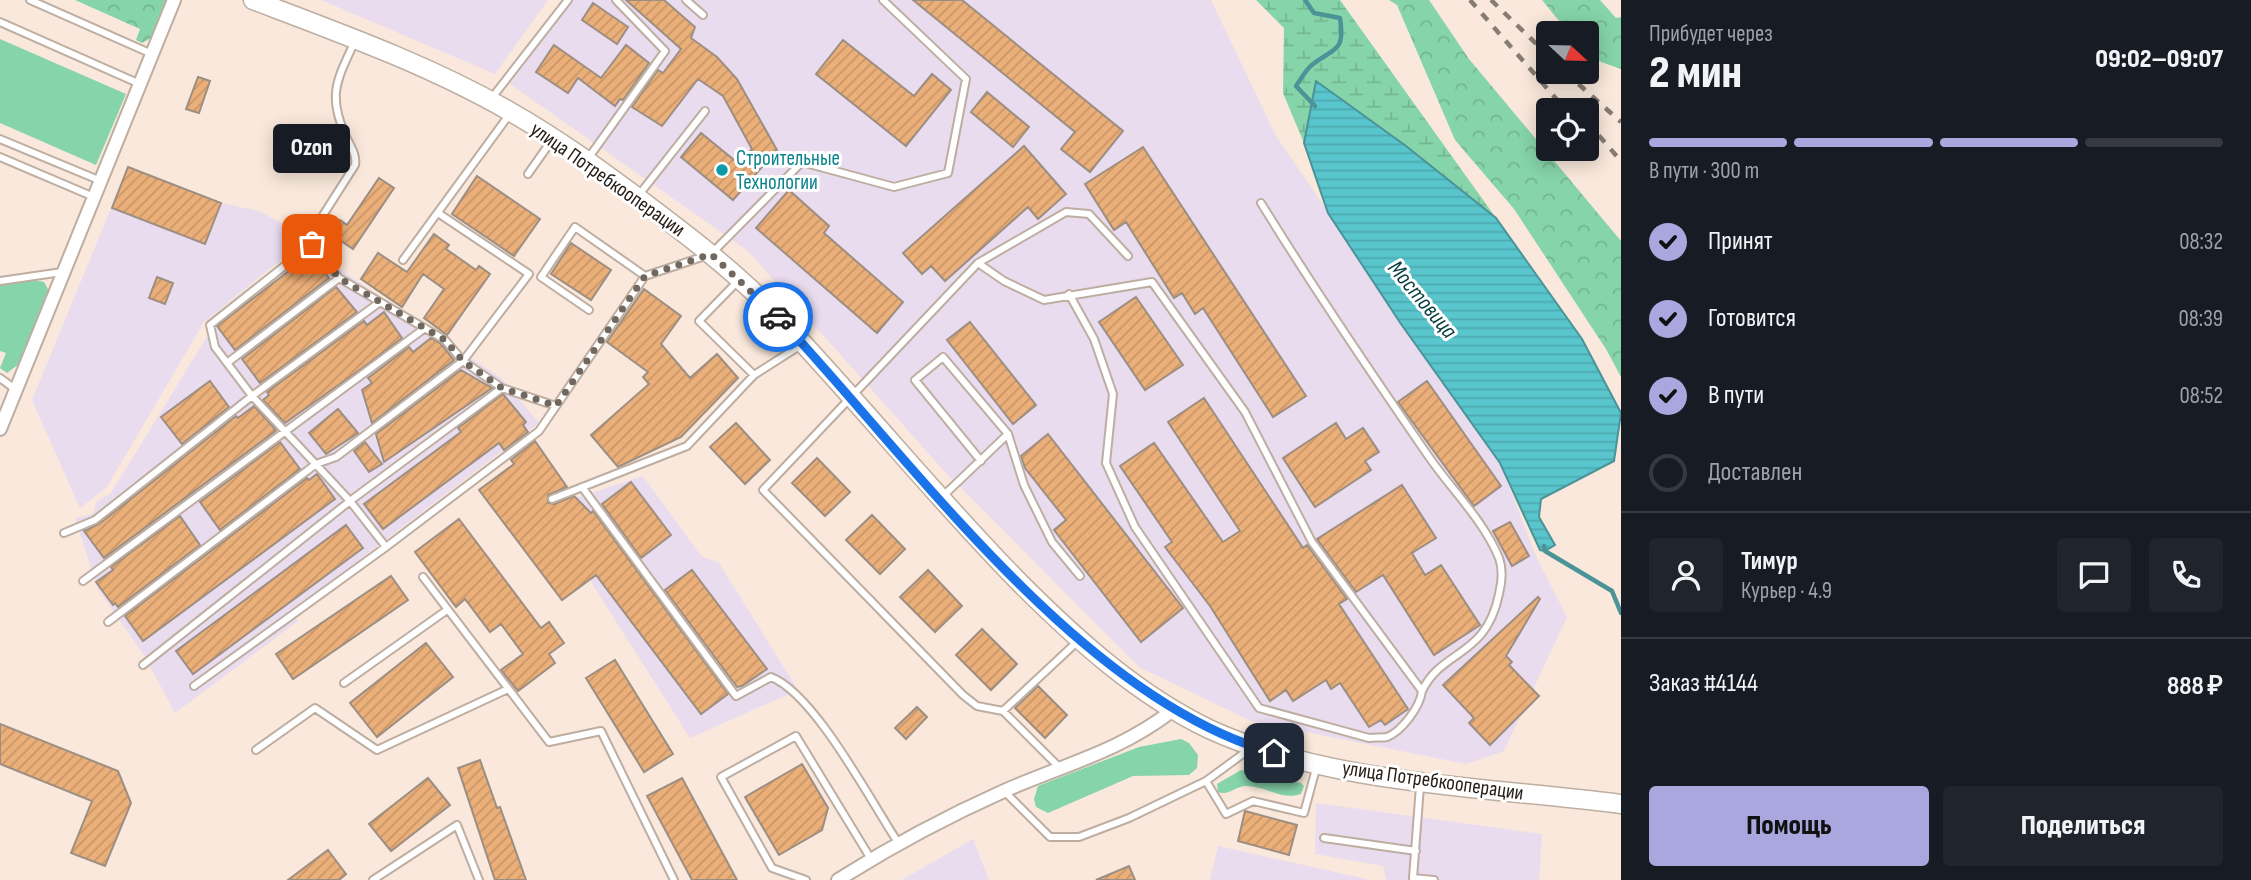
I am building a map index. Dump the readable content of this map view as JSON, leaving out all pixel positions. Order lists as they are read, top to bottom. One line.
{"streets":{"main road":["улица Потребкооперации"]},"water":["Мостовица"],"places":["Строительные Технологии","Ozon"],"north":"right","page":{"heading":["2 мин","Прибудет через","09:02–09:07"],"panel":["Тимур","Курьер · 4.9","Заказ #4144","888 ₽"],"bar":"В пути · 300 m","bubble":"Ozon","list":[["Принят","08:32"],["Готовится","08:39"],["В пути","08:52"],"Доставлен"],"buttons":["Помощь","Поделиться"]}}
